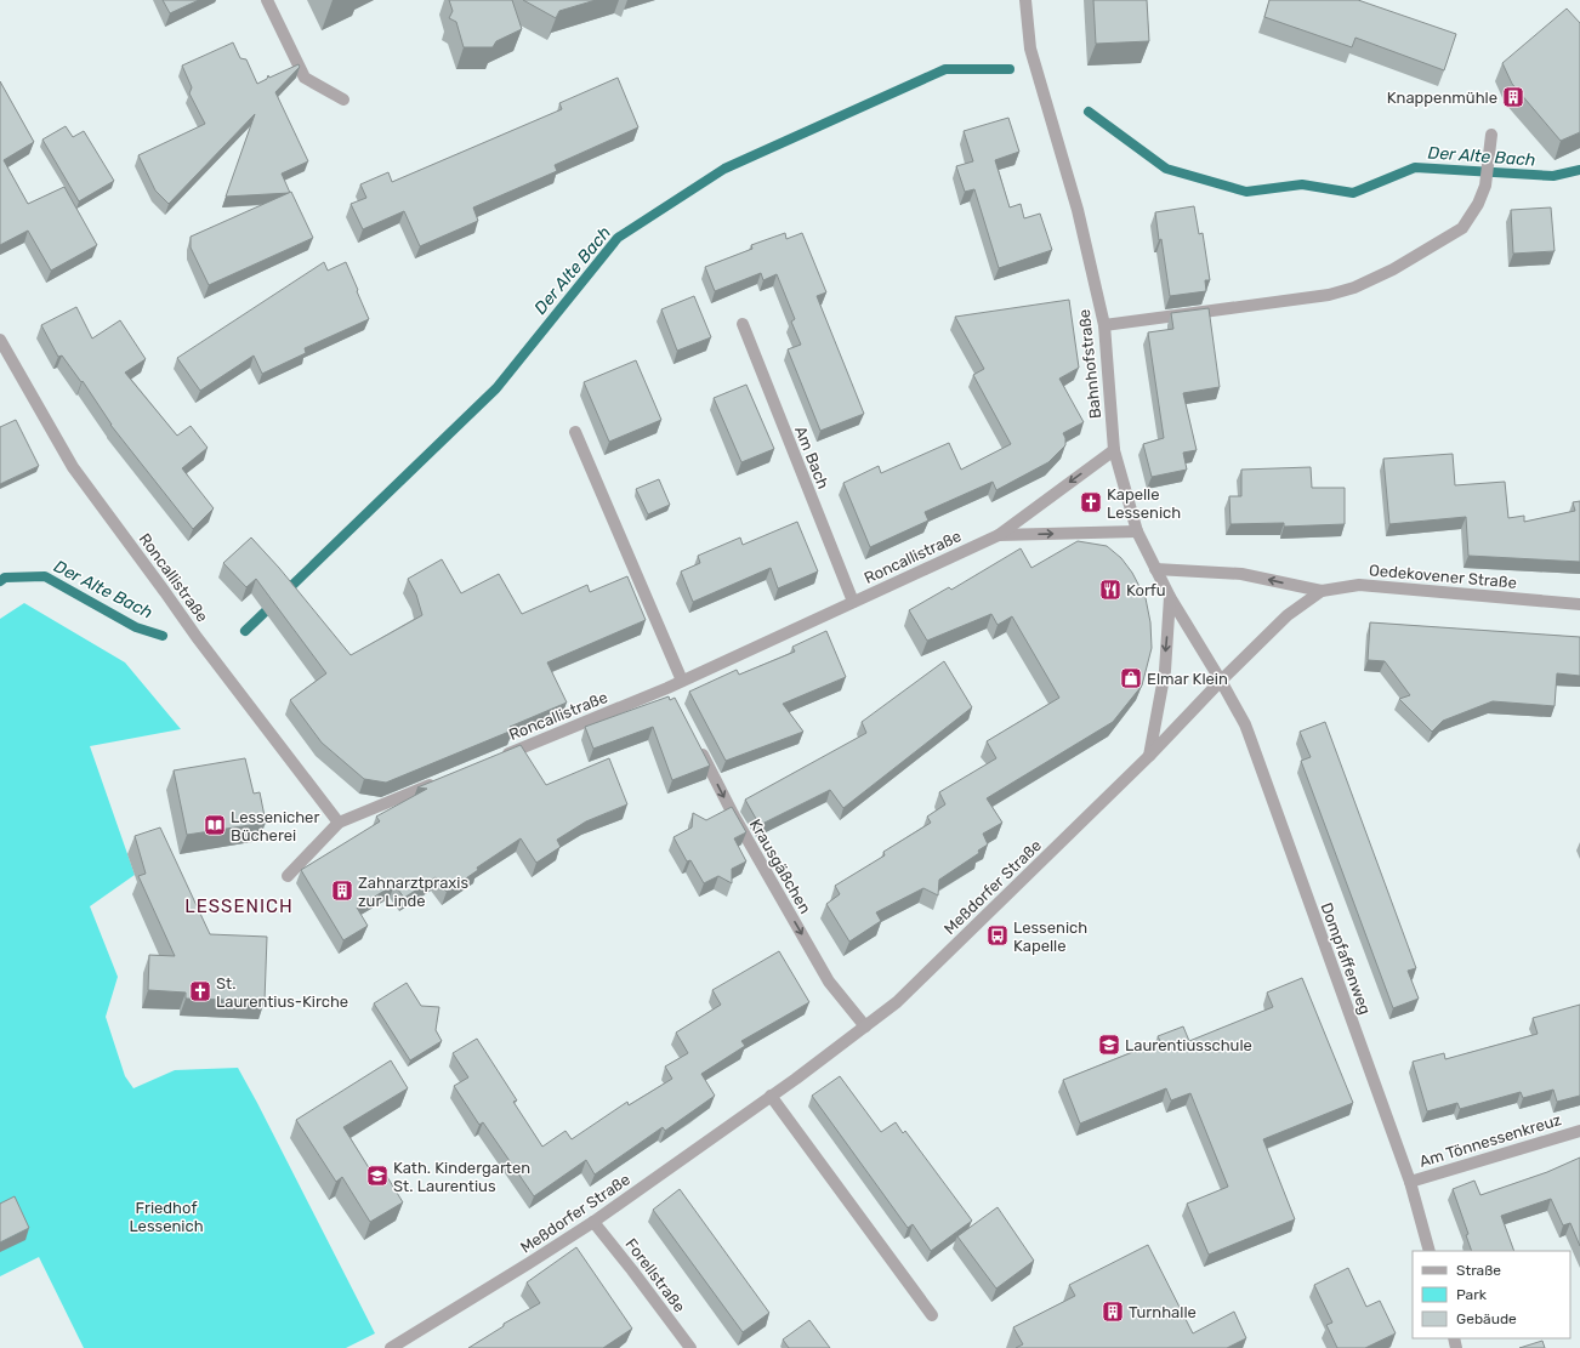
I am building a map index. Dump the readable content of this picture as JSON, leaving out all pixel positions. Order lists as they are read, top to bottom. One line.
{"streets":{"street":["Bahnhofstraße","Am Bach","Roncallistraße","Oedekovener Straße","Krausgäßchen","Meßdorfer Straße","Dompfaffenweg","Am Tönnessenkreuz","Forellstraße"]},"crossings":[["Bahnhofstraße","Roncallistraße"],["Bahnhofstraße","Oedekovener Straße"],["Bahnhofstraße","Meßdorfer Straße"],["Bahnhofstraße","Dompfaffenweg"],["Am Bach","Roncallistraße"],["Oedekovener Straße","Meßdorfer Straße"],["Oedekovener Straße","Dompfaffenweg"],["Krausgäßchen","Meßdorfer Straße"],["Meßdorfer Straße","Dompfaffenweg"],["Meßdorfer Straße","Forellstraße"],["Dompfaffenweg","Am Tönnessenkreuz"]],"one_way":["Krausgäßchen"],"districts":["LESSENICH"],"water":["Der Alte Bach"],"parks":["Friedhof Lessenich"],"places":{"building":["Knappenmühle","Zahnarztpraxis zur Linde","Turnhalle"],"church":["Kapelle Lessenich","St. Laurentius-Kirche"],"restaurant":["Korfu"],"shop":["Elmar Klein"],"library":["Lessenicher Bücherei"],"bus stop":["Lessenich Kapelle"],"school or university":["Laurentiusschule","Kath. Kindergarten St. Laurentius"]},"legend":["Straße","Park","Gebäude"]}
